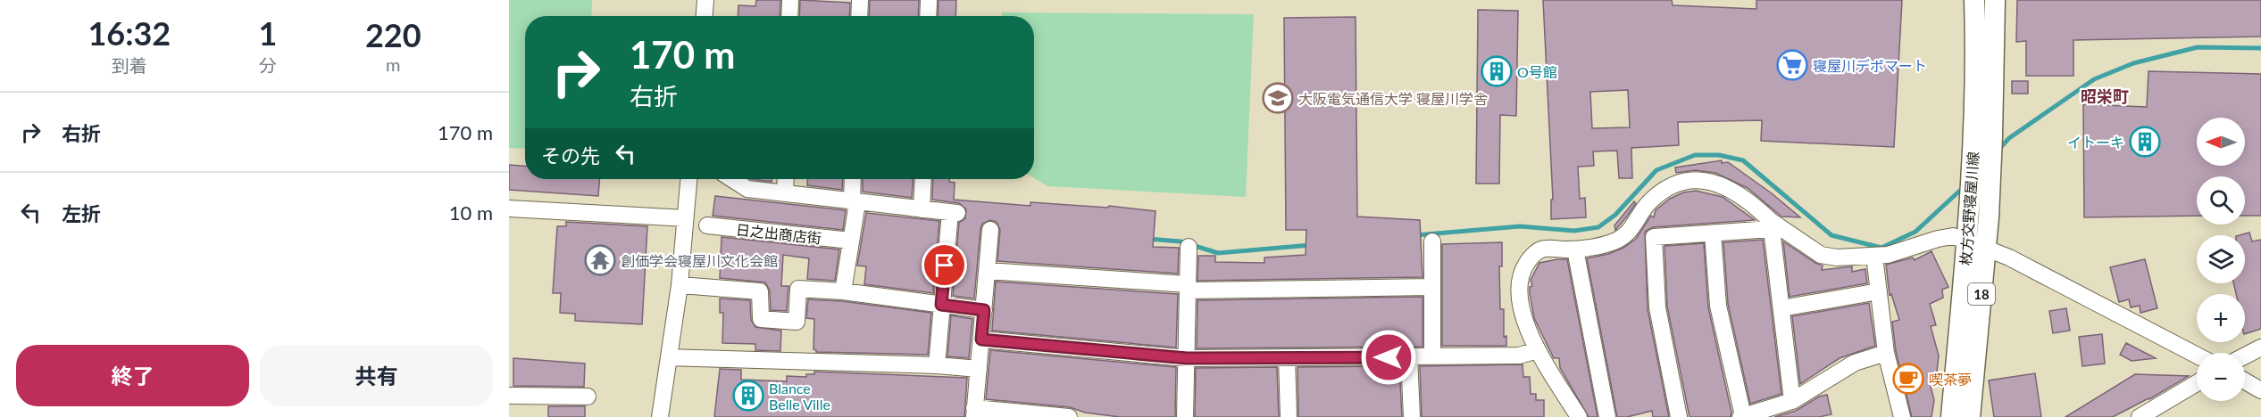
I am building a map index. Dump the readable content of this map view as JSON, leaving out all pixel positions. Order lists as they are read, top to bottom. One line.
{"streets":{"main road":["枚方交野寝屋川線","18"],"street":["日之出商店街"]},"districts":["昭栄町"],"places":{"supermarket":["寝屋川デポマート"],"building":["O号館","イトーキ","Blance Belle Ville"],"school or university":["大阪電気通信大学 寝屋川学舎"],"temple":["創価学会寝屋川文化会館"],"cafe":["喫茶夢"]},"north":"left","page":{"eta":["16:32","到着","1","分","220","m"],"turn":["170 m","右折"],"list":[{"name":"右折","value":"170 m"},{"name":"左折","value":"10 m"}],"map_buttons":["+","−"],"then":"その先","buttons":["終了","共有"]}}
